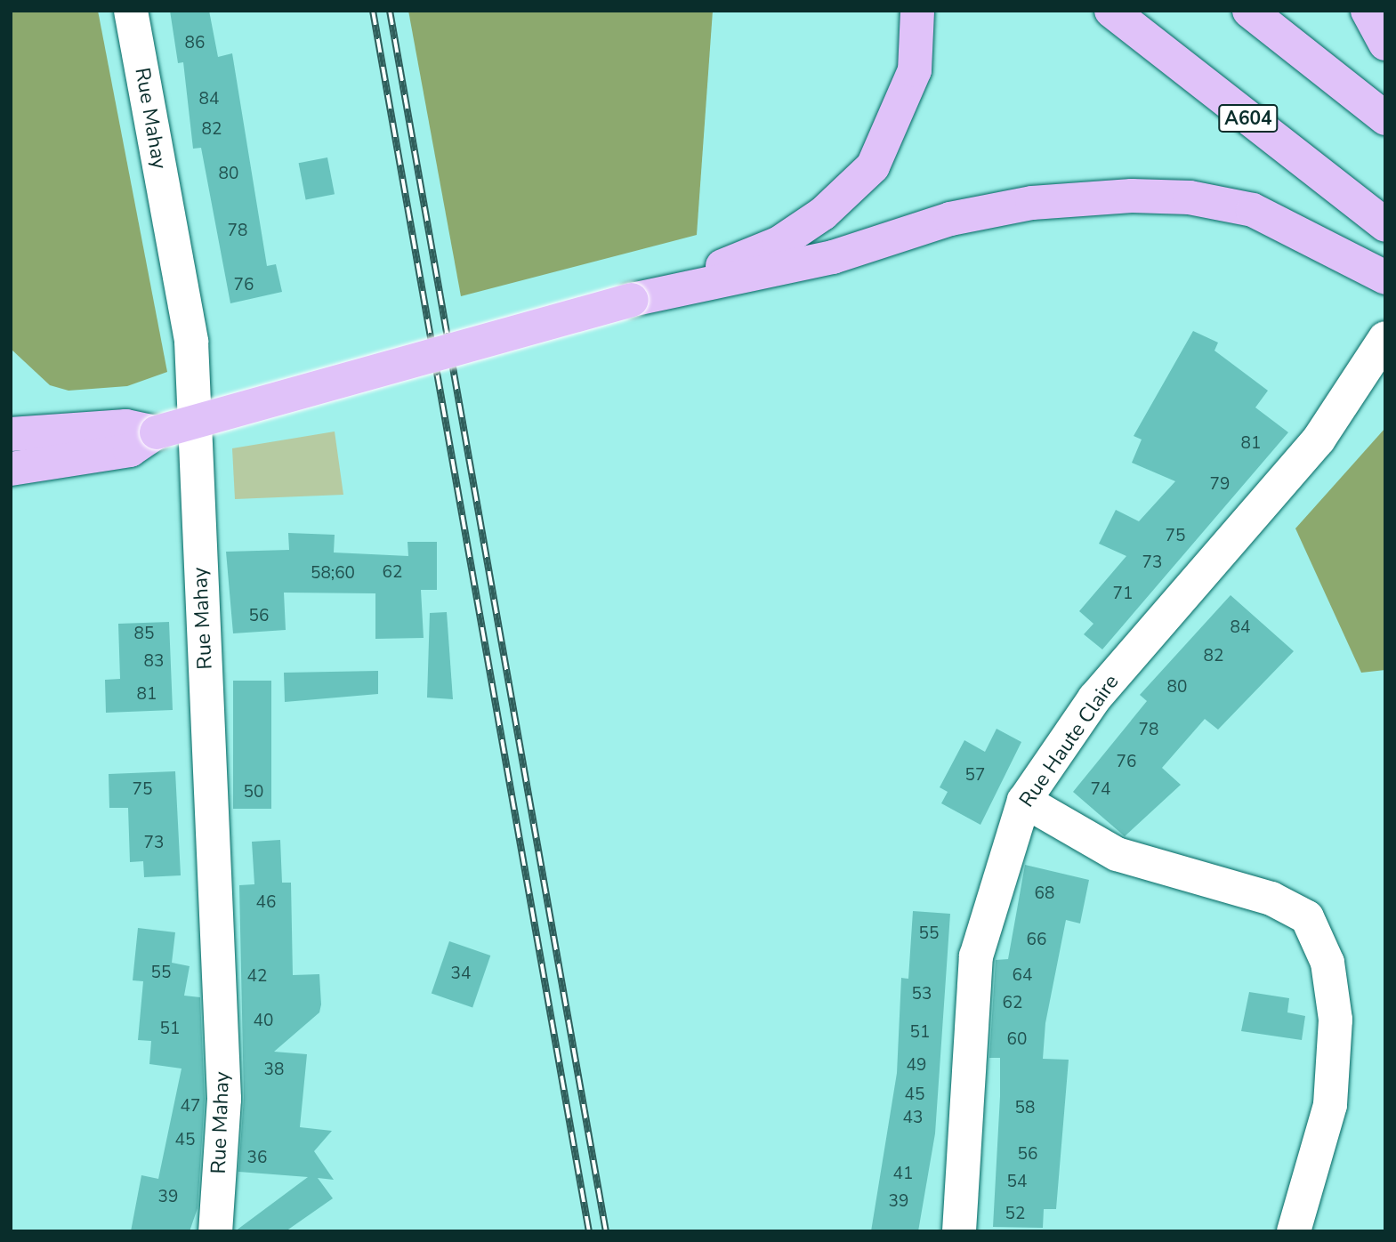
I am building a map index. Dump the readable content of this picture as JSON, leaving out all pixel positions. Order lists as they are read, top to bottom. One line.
{"streets":{"highway":["A604"],"street":["Rue Mahay","Rue Haute Claire"]},"house_numbers":["86","84","82","80","78","76","81","79","75","73","62","58;60","71","56","84","85","82","83","80","81","78","76","57","75","74","50","73","68","46","55","66","55","34","64","42","53","62","40","51","51","60","49","38","45","47","58","43","45","56","36","41","54","39","39","52"]}
